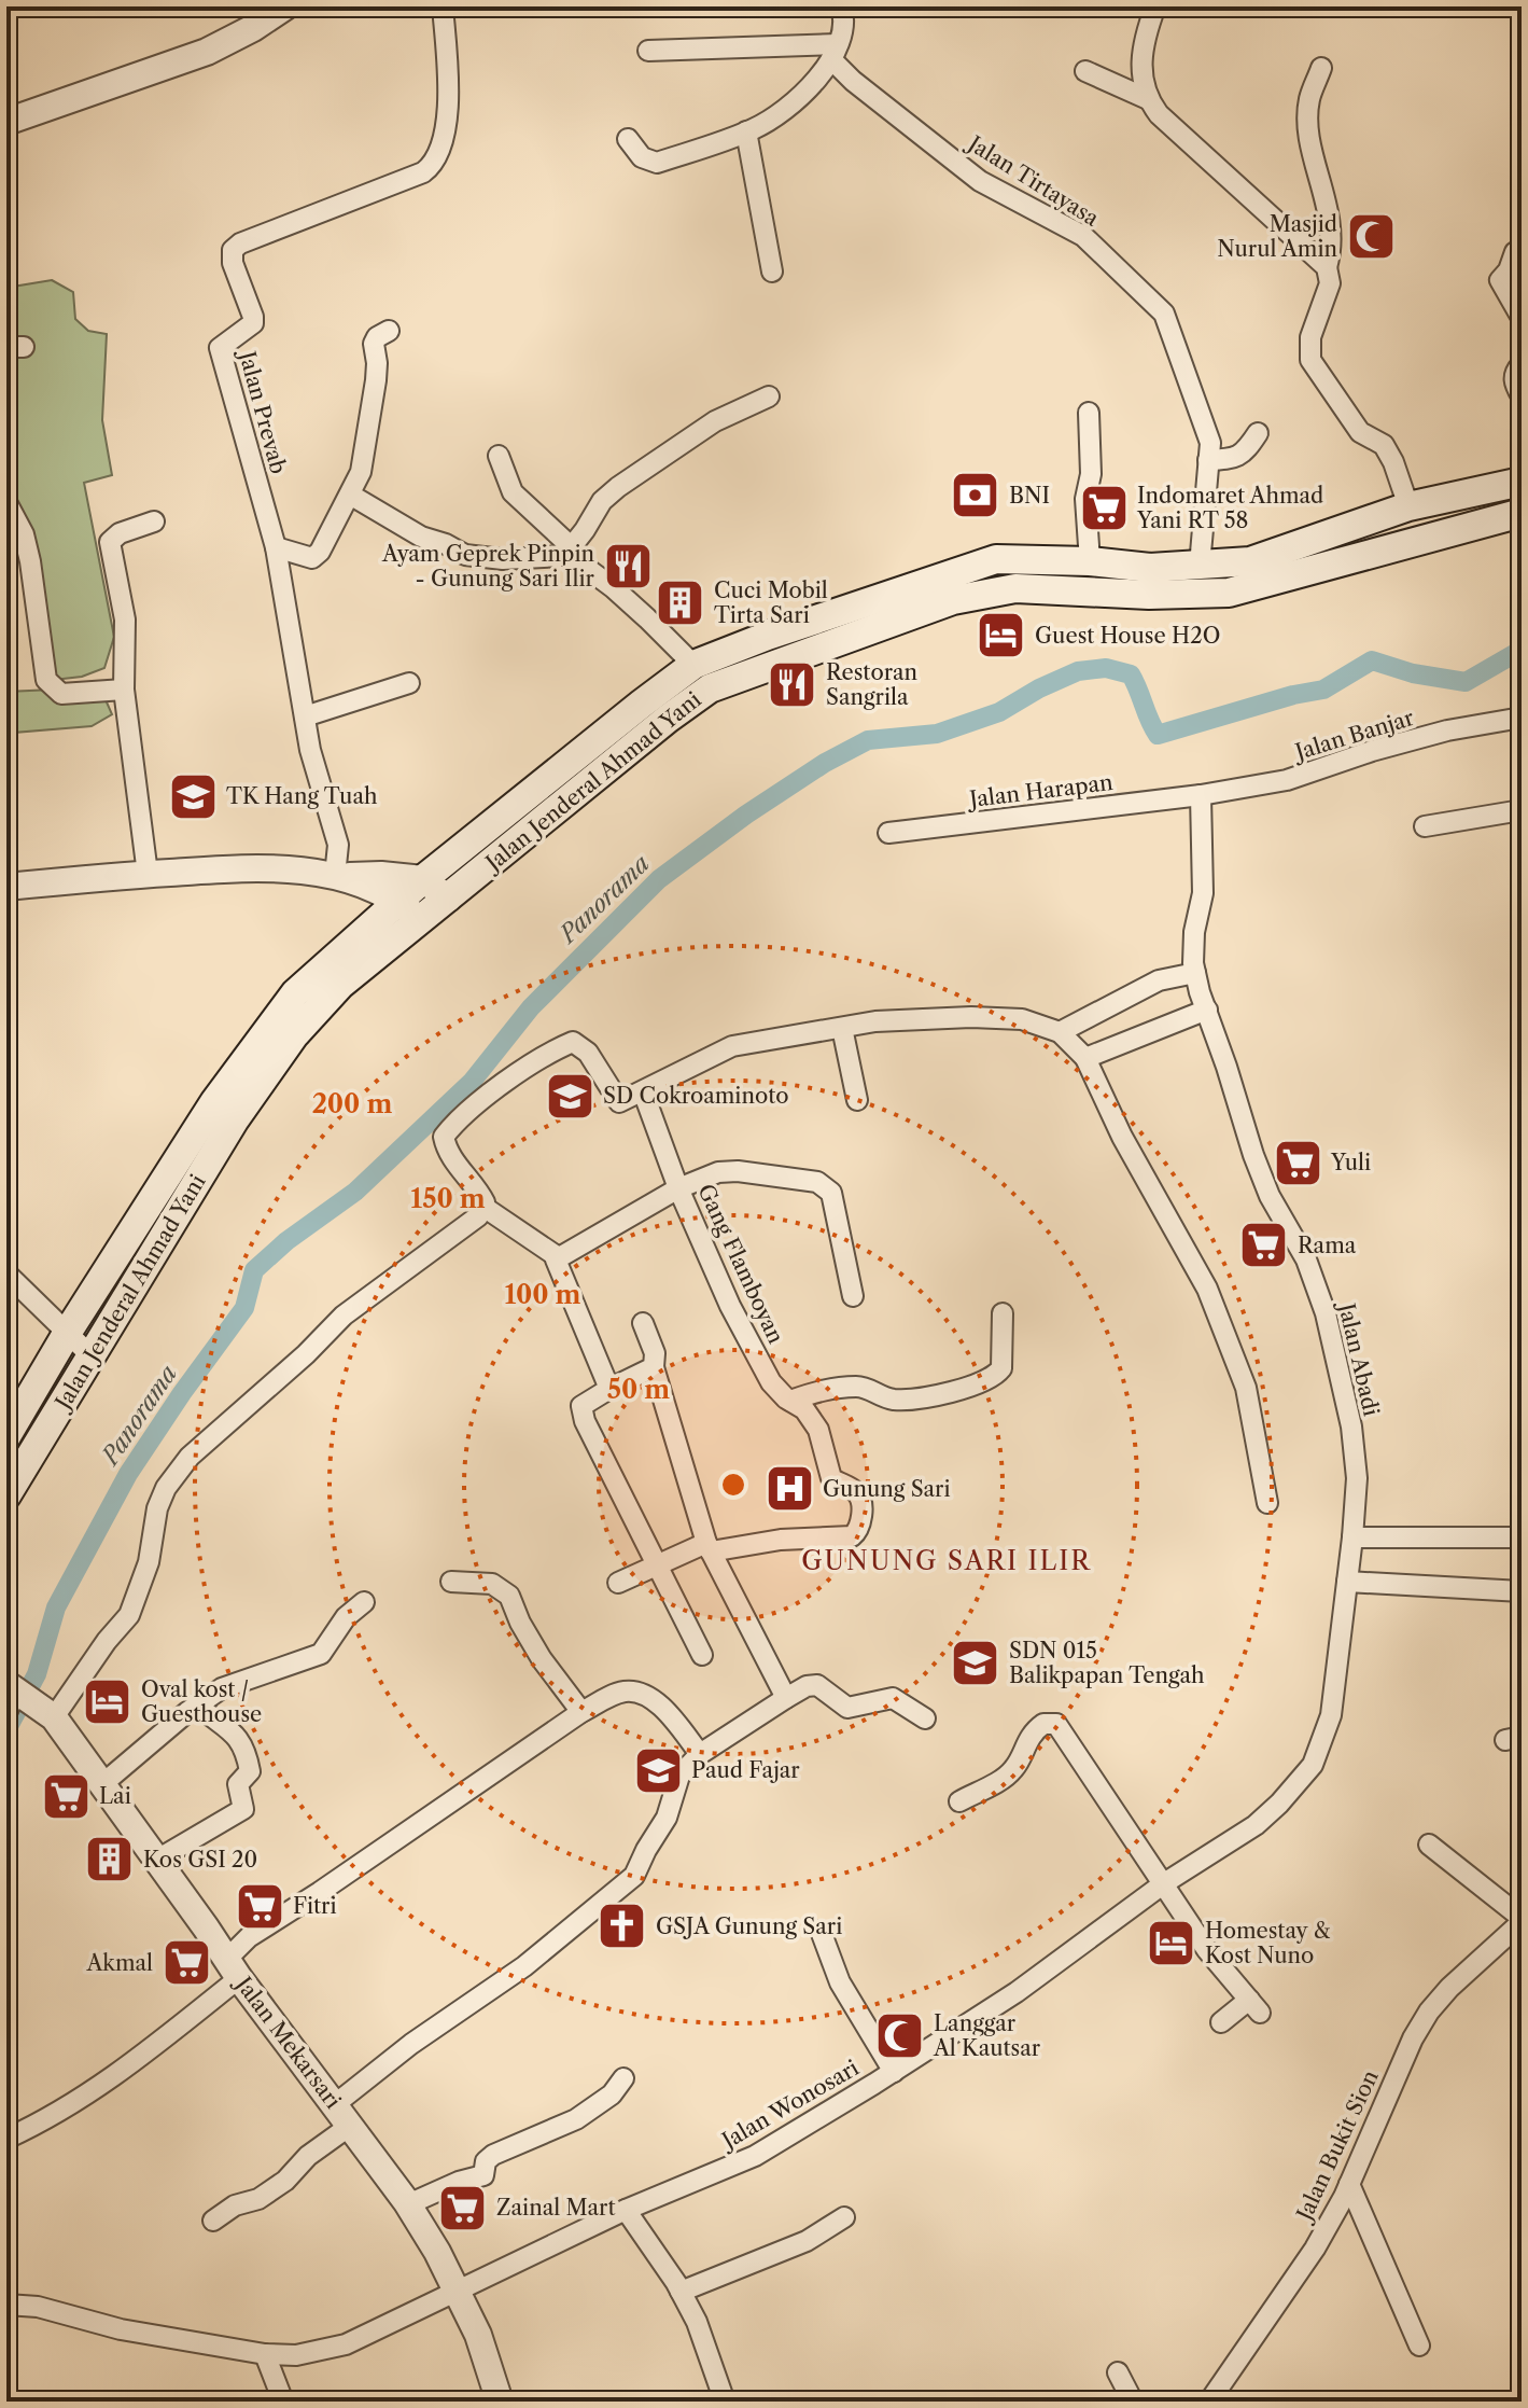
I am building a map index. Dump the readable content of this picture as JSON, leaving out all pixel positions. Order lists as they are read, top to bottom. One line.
{"streets":{"main road":["Jalan Jenderal Ahmad Yani"],"street":["Jalan Tirtayasa","Jalan Prevab","Jalan Banjar","Jalan Harapan","Gang Flamboyan","Jalan Abadi","Jalan Mekarsari","Jalan Wonosari","Jalan Bukit Sion"]},"crossings":[["Jalan Tirtayasa","Jalan Jenderal Ahmad Yani"],["Jalan Banjar","Jalan Harapan"],["Jalan Banjar","Jalan Abadi"],["Jalan Harapan","Jalan Abadi"],["Jalan Abadi","Jalan Wonosari"],["Jalan Mekarsari","Jalan Wonosari"]],"districts":["GUNUNG SARI ILIR"],"water":["Panorama"],"places":{"mosque":["Masjid Nurul Amin","Langgar Al Kautsar"],"bank":["BNI"],"supermarket":["Indomaret Ahmad Yani RT 58","Yuli","Rama","Lai","Fitri","Akmal","Zainal Mart"],"restaurant":["Ayam Geprek Pinpin - Gunung Sari Ilir","Restoran Sangrila"],"building":["Cuci Mobil Tirta Sari","Kos GSI 20"],"hotel":["Guest House H2O","Oval kost / Guesthouse","Homestay & Kost Nuno"],"school or university":["TK Hang Tuah","SD Cokroaminoto","SDN 015 Balikpapan Tengah","Paud Fajar"],"hospital":["Gunung Sari"],"church":["GSJA Gunung Sari"]},"rings":["200 m","150 m","100 m","50 m"]}
